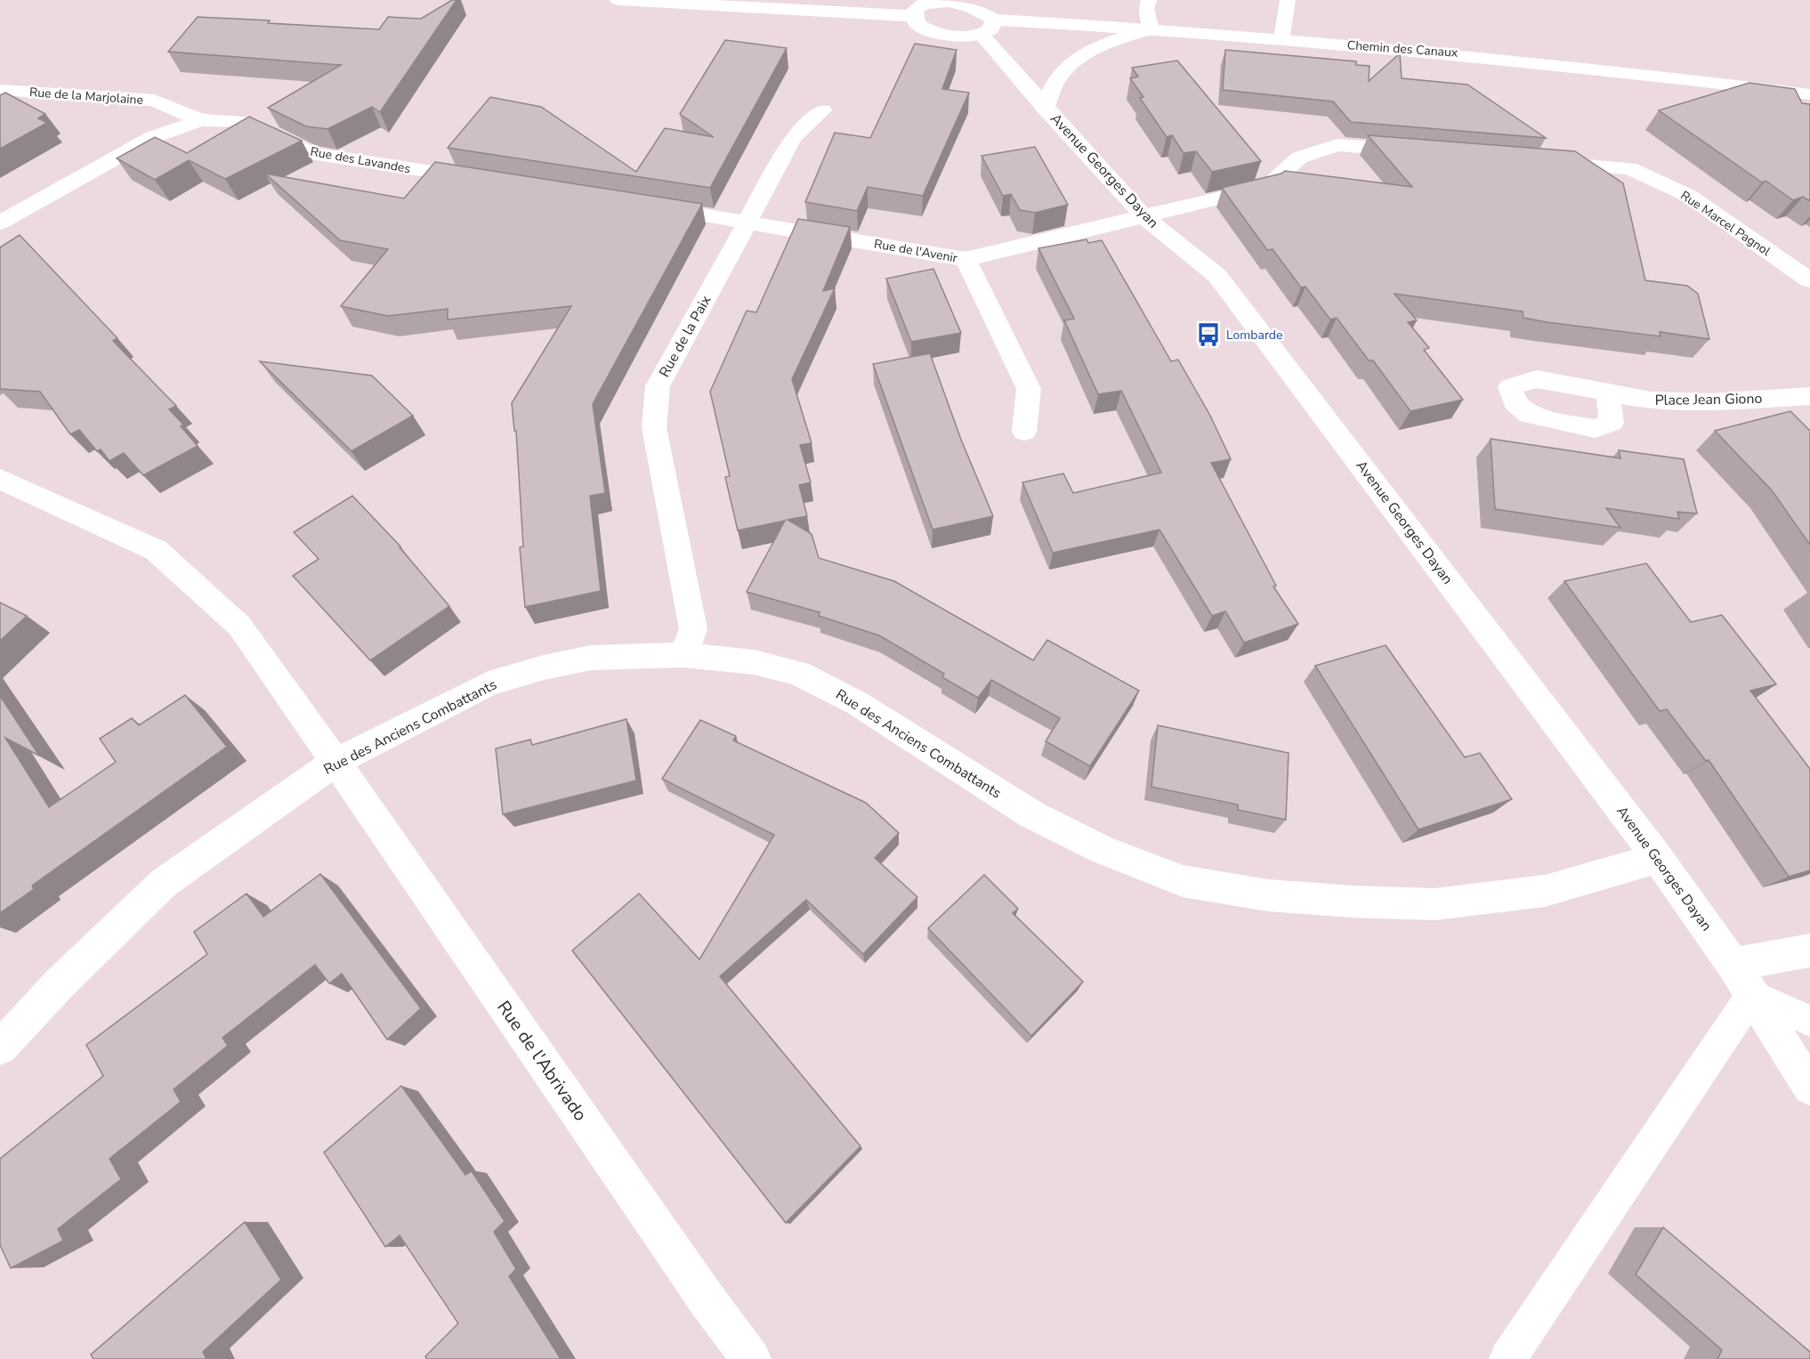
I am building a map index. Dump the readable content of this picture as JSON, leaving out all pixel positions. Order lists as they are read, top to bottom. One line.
{"streets":{"street":["Chemin des Canaux","Rue de la Marjolaine","Rue des Lavandes","Avenue Georges Dayan","Rue Marcel Pagnol","Rue de l'Avenir","Rue de la Paix","Place Jean Giono","Rue des Anciens Combattants","Rue de l'Abrivado"]},"crossings":[["Chemin des Canaux","Avenue Georges Dayan"],["Rue de la Marjolaine","Rue des Lavandes"],["Avenue Georges Dayan","Rue de l'Avenir"],["Avenue Georges Dayan","Rue des Anciens Combattants"],["Rue de l'Avenir","Rue de la Paix"],["Rue de la Paix","Rue des Anciens Combattants"],["Rue des Anciens Combattants","Rue de l'Abrivado"]],"places":{"bus stop":["Lombarde"]}}
